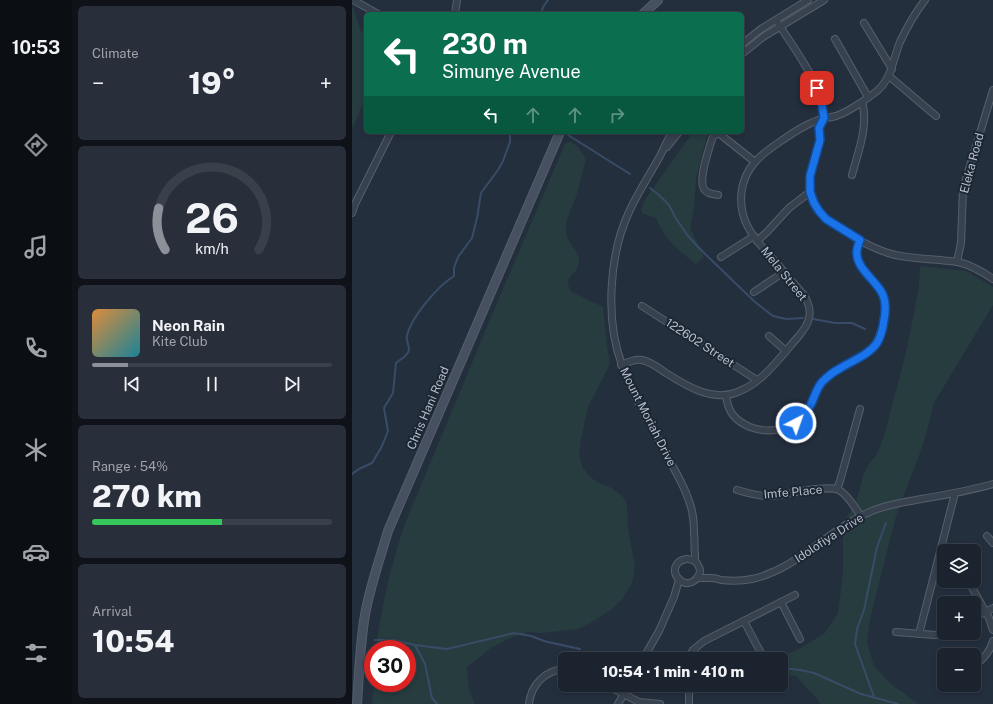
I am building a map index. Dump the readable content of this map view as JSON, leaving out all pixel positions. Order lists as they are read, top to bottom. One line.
{"streets":{"main road":["Chris Hani Road"],"street":["Eleka Road","Mela Street","122602 Street","Mount Moriah Drive","Imfe Place","Idolofiya Drive"]},"crossings":[["Mela Street","122602 Street"],["Mela Street","Mount Moriah Drive"],["Mount Moriah Drive","Idolofiya Drive"],["Imfe Place","Idolofiya Drive"]],"page":{"tabs":"10:53","tile":["Climate",["Range · 54%","270 km"],["Arrival","10:54"]],"turn":["230 m","Simunye Avenue"],"heat":["−","19°","+"],"song":["Neon Rain","Kite Club"],"map_buttons":["+","−"],"limit":"30","trip":"10:54 · 1 min · 410 m","gauge":["26","km/h"]}}
